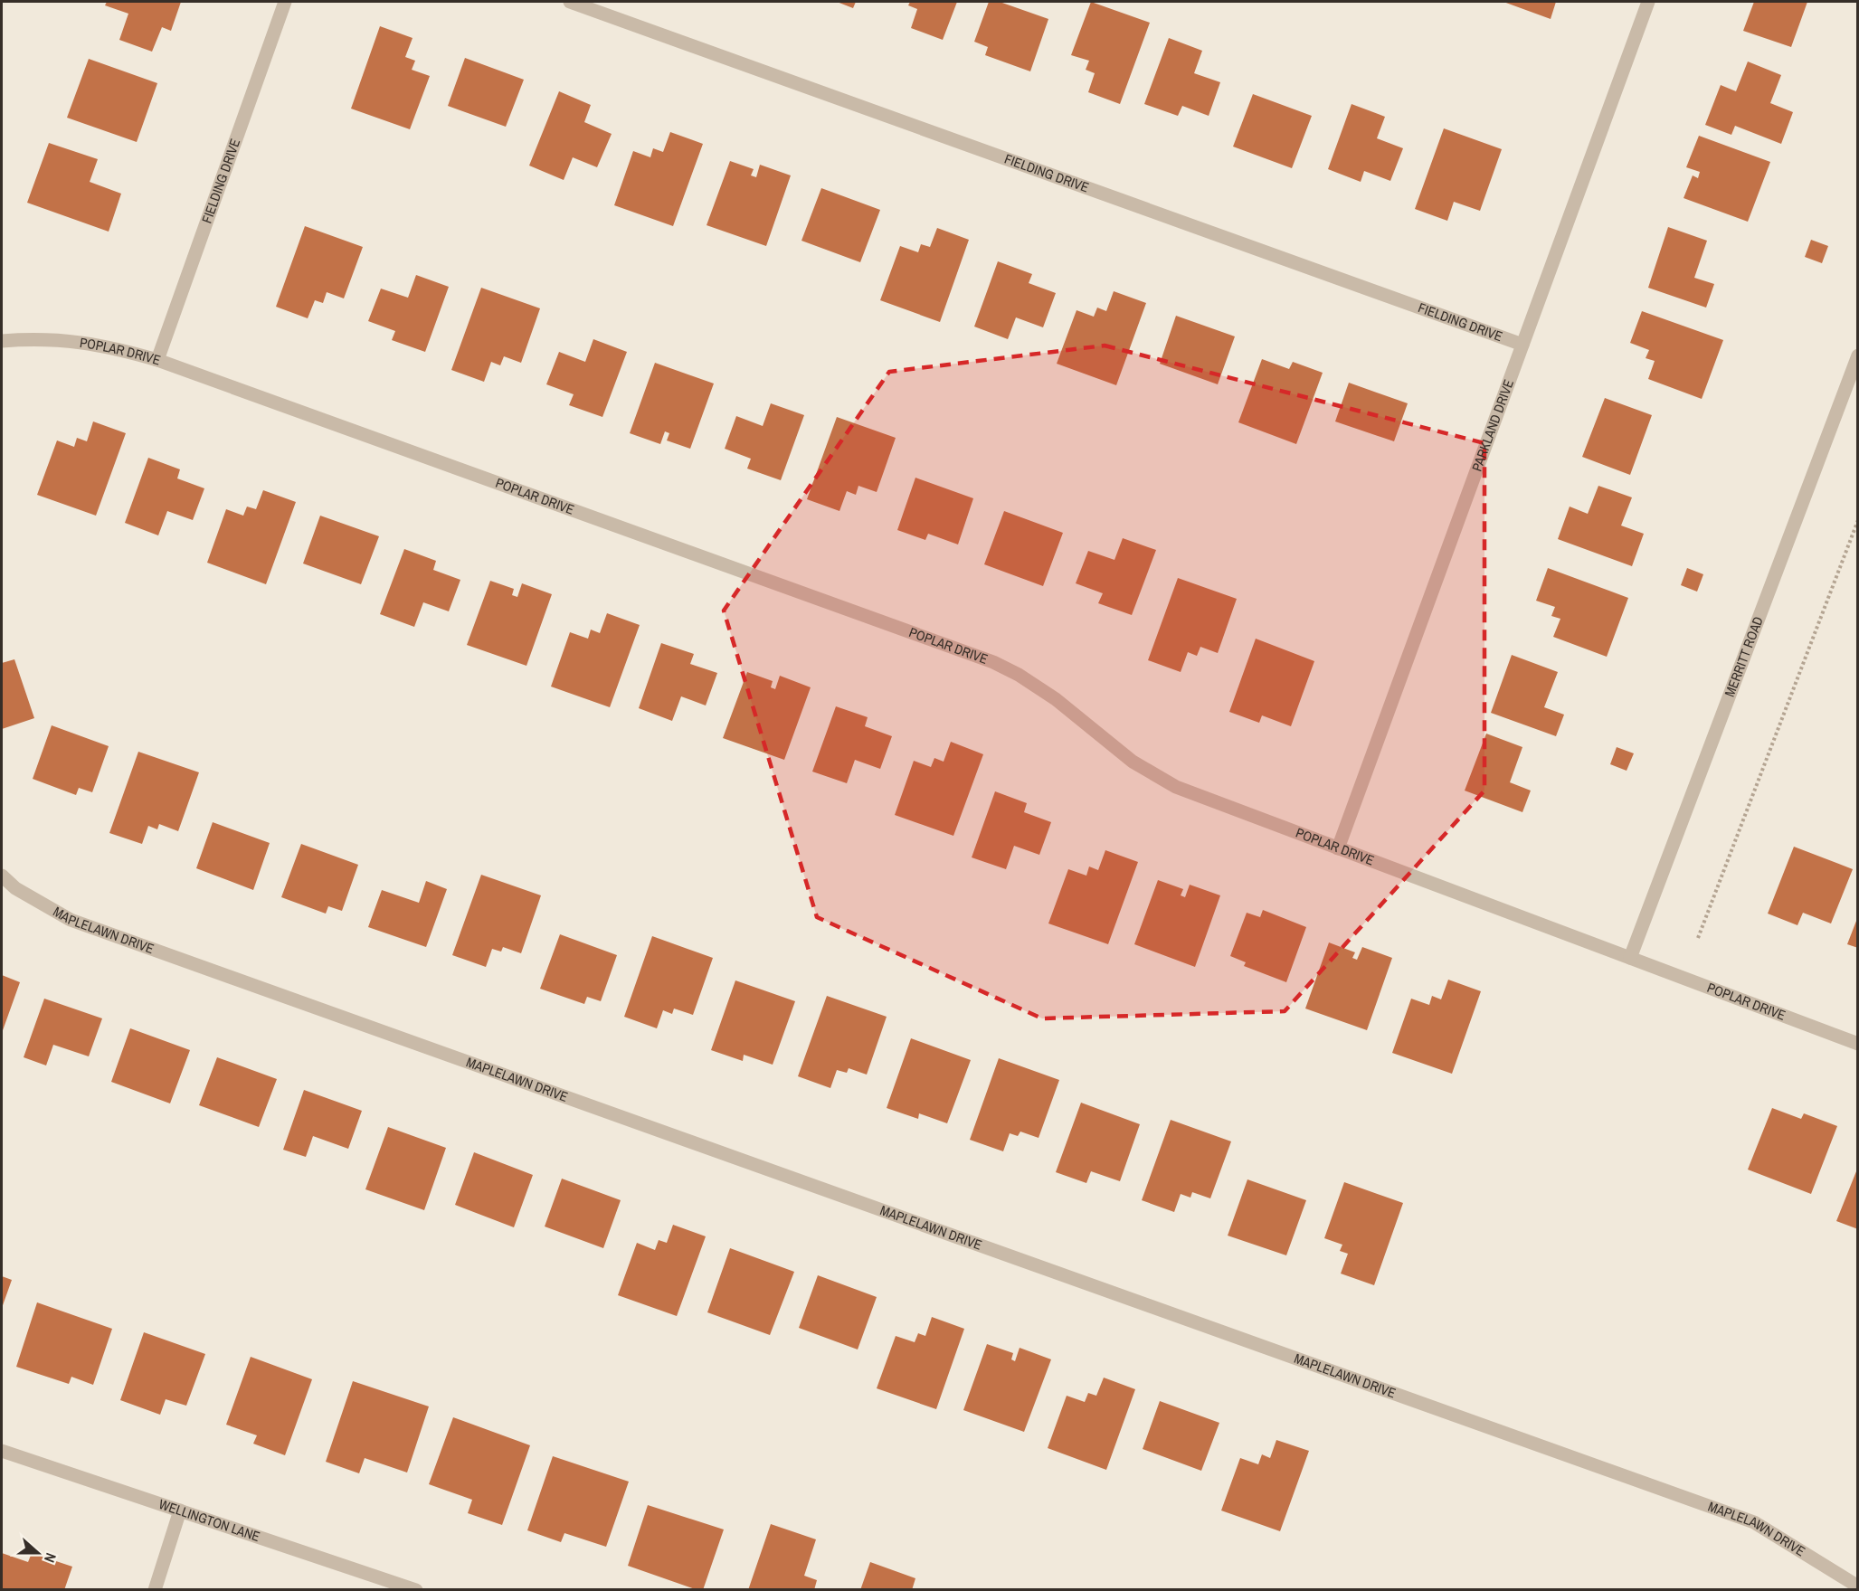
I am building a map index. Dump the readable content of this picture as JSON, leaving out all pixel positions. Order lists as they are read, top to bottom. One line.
{"streets":{"street":["FIELDING DRIVE","POPLAR DRIVE","PARKLAND DRIVE","MERRITT ROAD","MAPLELAWN DRIVE","WELLINGTON LANE"]},"crossings":[["FIELDING DRIVE","POPLAR DRIVE"],["FIELDING DRIVE","PARKLAND DRIVE"],["POPLAR DRIVE","PARKLAND DRIVE"],["POPLAR DRIVE","MERRITT ROAD"]],"north":"right"}
